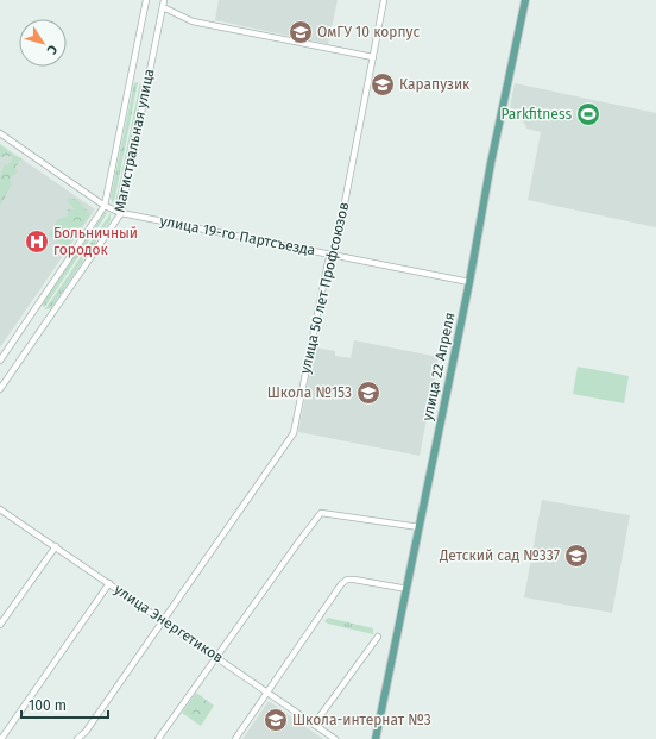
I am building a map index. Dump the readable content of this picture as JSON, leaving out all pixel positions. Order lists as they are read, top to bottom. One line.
{"streets":{"main road":["улица 22 Апреля"],"street":["Магистральная улица","улица 19-го Партсъезда","улица 50 лет Профсоюзов","улица Энергетиков"]},"crossings":[["Магистральная улица","улица 19-го Партсъезда"],["улица 19-го Партсъезда","улица 50 лет Профсоюзов"],["улица 19-го Партсъезда","улица 22 Апреля"],["улица 50 лет Профсоюзов","улица Энергетиков"]],"places":{"school or university":["ОмГУ 10 корпус","Карапузик","Школа №153","Детский сад №337","Школа-интернат №3"],"sports":["Parkfitness"],"hospital":["Больничный городок"]},"scale_bar":"100 m","north":"bottom right"}
